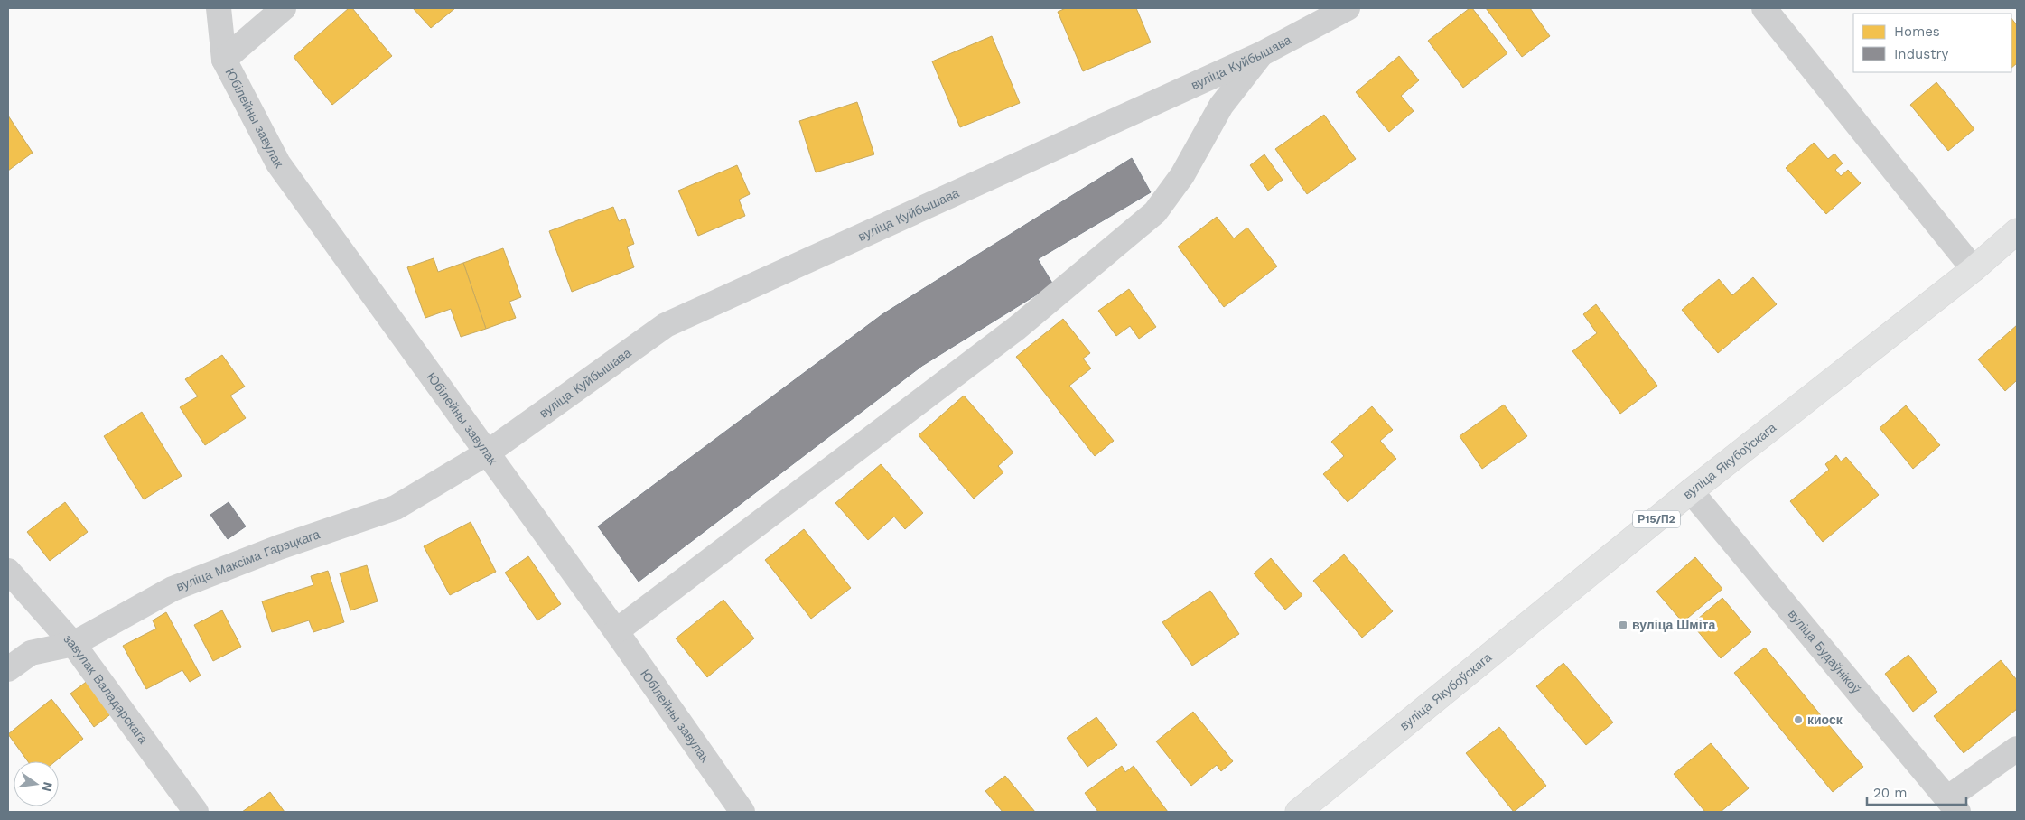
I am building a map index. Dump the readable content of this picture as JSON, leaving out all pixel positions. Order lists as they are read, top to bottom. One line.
{"streets":{"main road":["вуліца Якубоўскага","Р15/П2"],"street":["вуліца Куйбышава","Юбілейны завулак","вуліца Максіма Гарэцкага","вуліца Будаўнікоў","завулак Валадарскага"]},"crossings":[["вуліца Куйбышава","Юбілейны завулак"],["вуліца Куйбышава","вуліца Максіма Гарэцкага"],["Юбілейны завулак","вуліца Максіма Гарэцкага"],["вуліца Якубоўскага","вуліца Будаўнікоў"],["вуліца Максіма Гарэцкага","завулак Валадарскага"]],"places":{"transit":["вуліца Шміта"],"other":["киоск"]},"legend":["Homes","Industry"],"scale_bar":"20 m","north":"right"}
